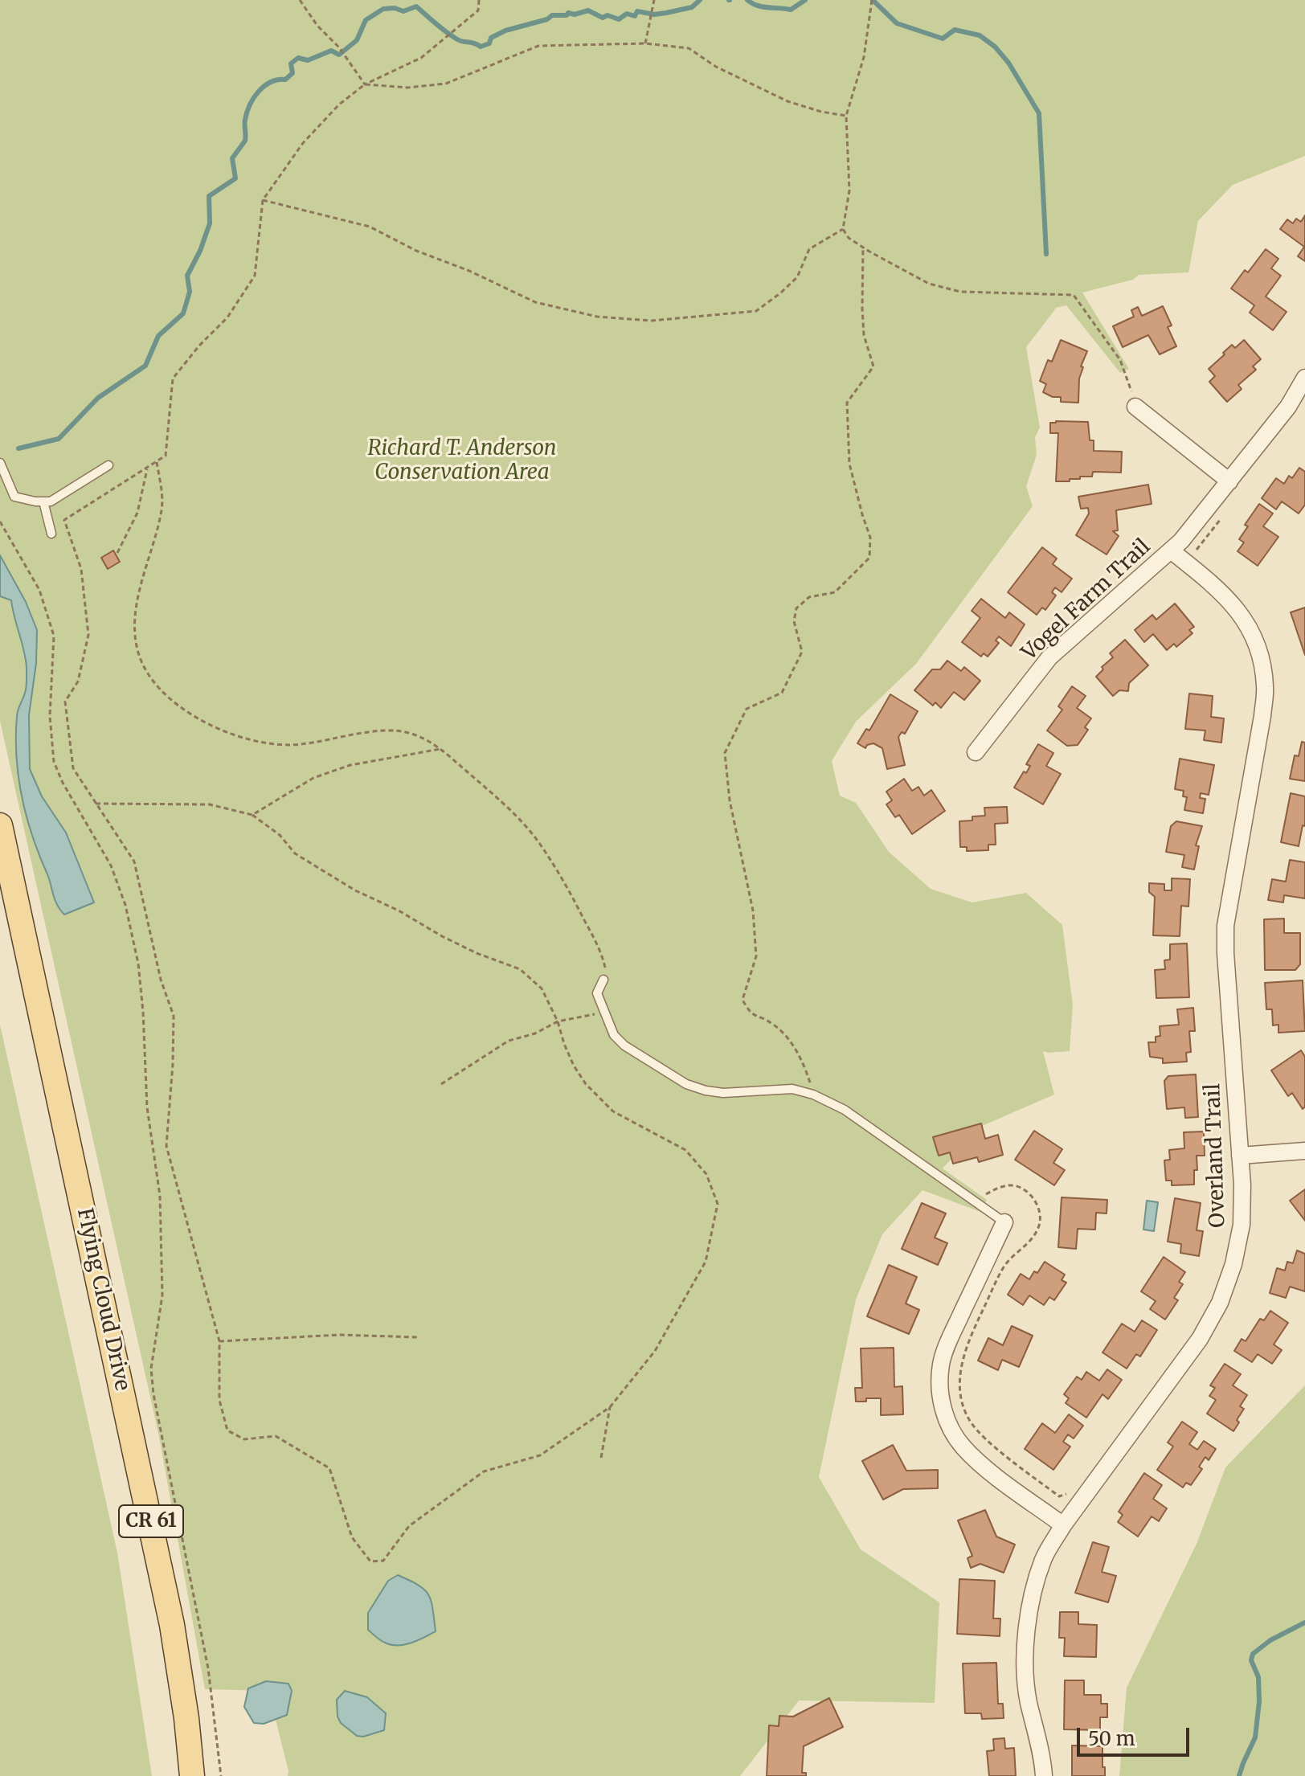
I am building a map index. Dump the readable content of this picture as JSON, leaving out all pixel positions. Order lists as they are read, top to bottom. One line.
{"streets":{"main road":["Flying Cloud Drive","CR 61"],"street":["Vogel Farm Trail","Overland Trail"]},"crossings":[["Vogel Farm Trail","Overland Trail"]],"parks":["Richard T. Anderson Conservation Area"],"scale_bar":"50 m"}
